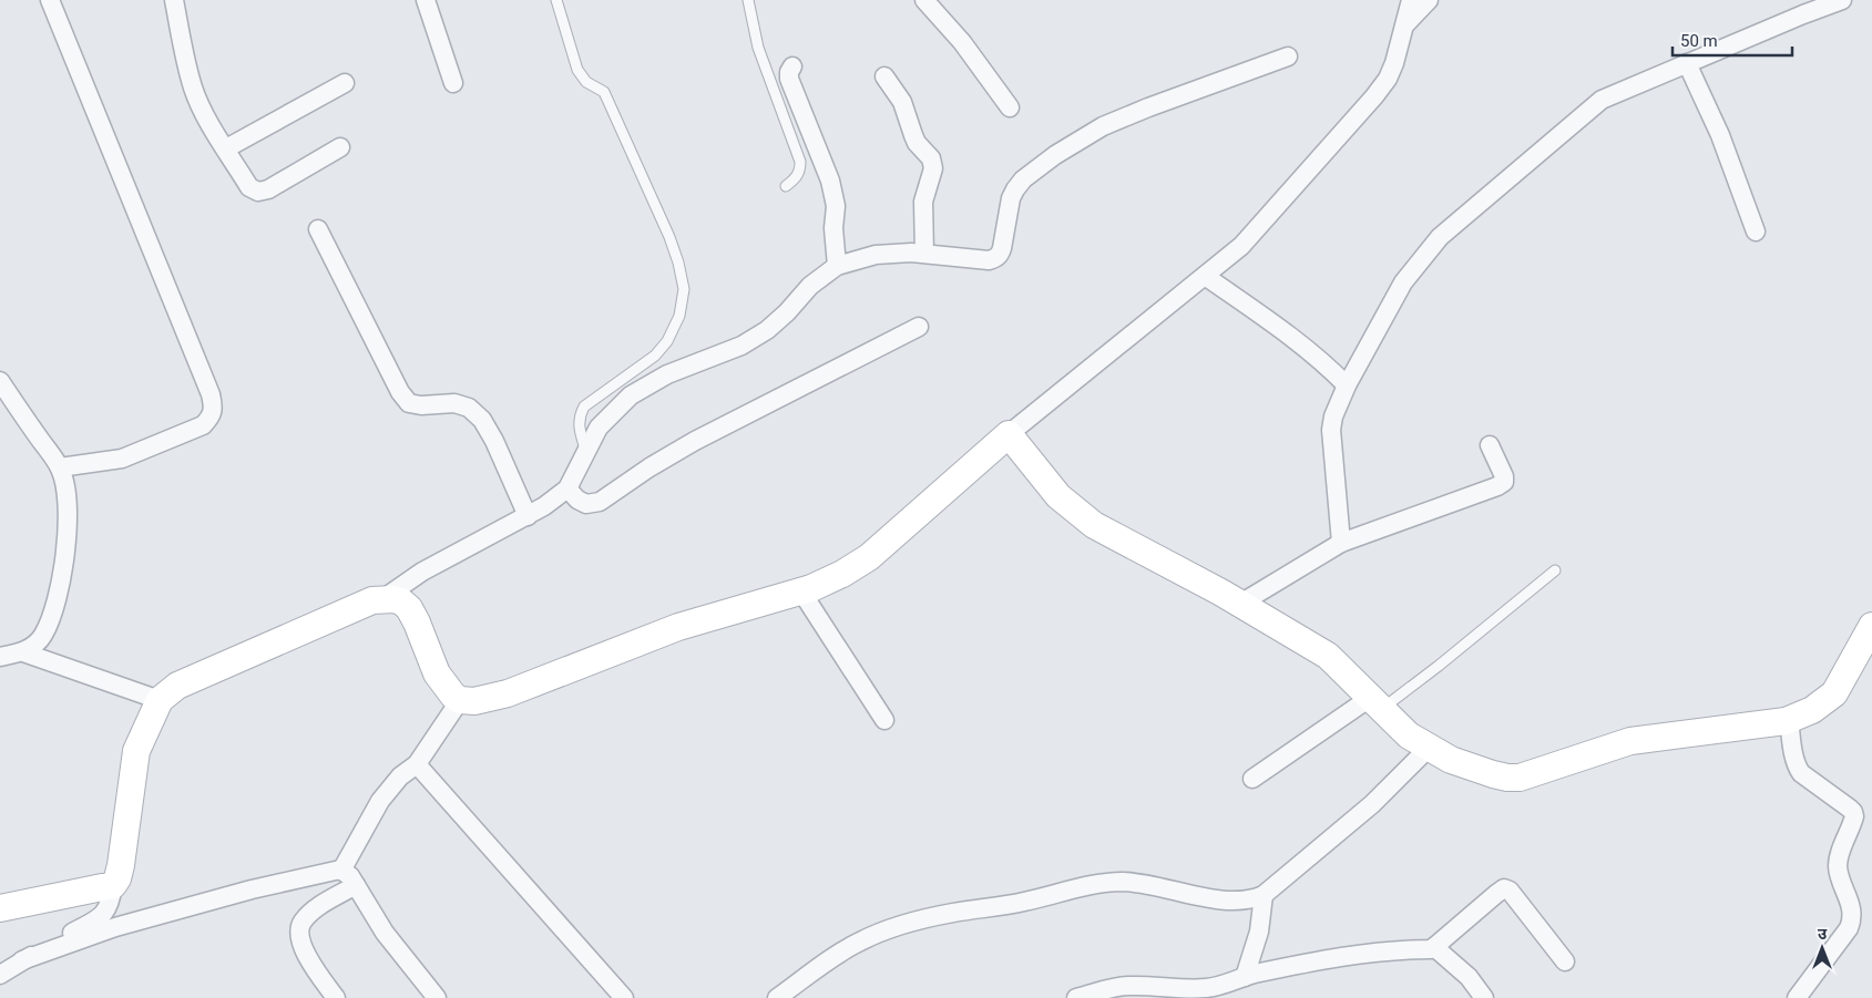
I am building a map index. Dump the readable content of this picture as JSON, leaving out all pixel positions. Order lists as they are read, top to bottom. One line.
{"scale_bar":"50 m","north":"top"}
